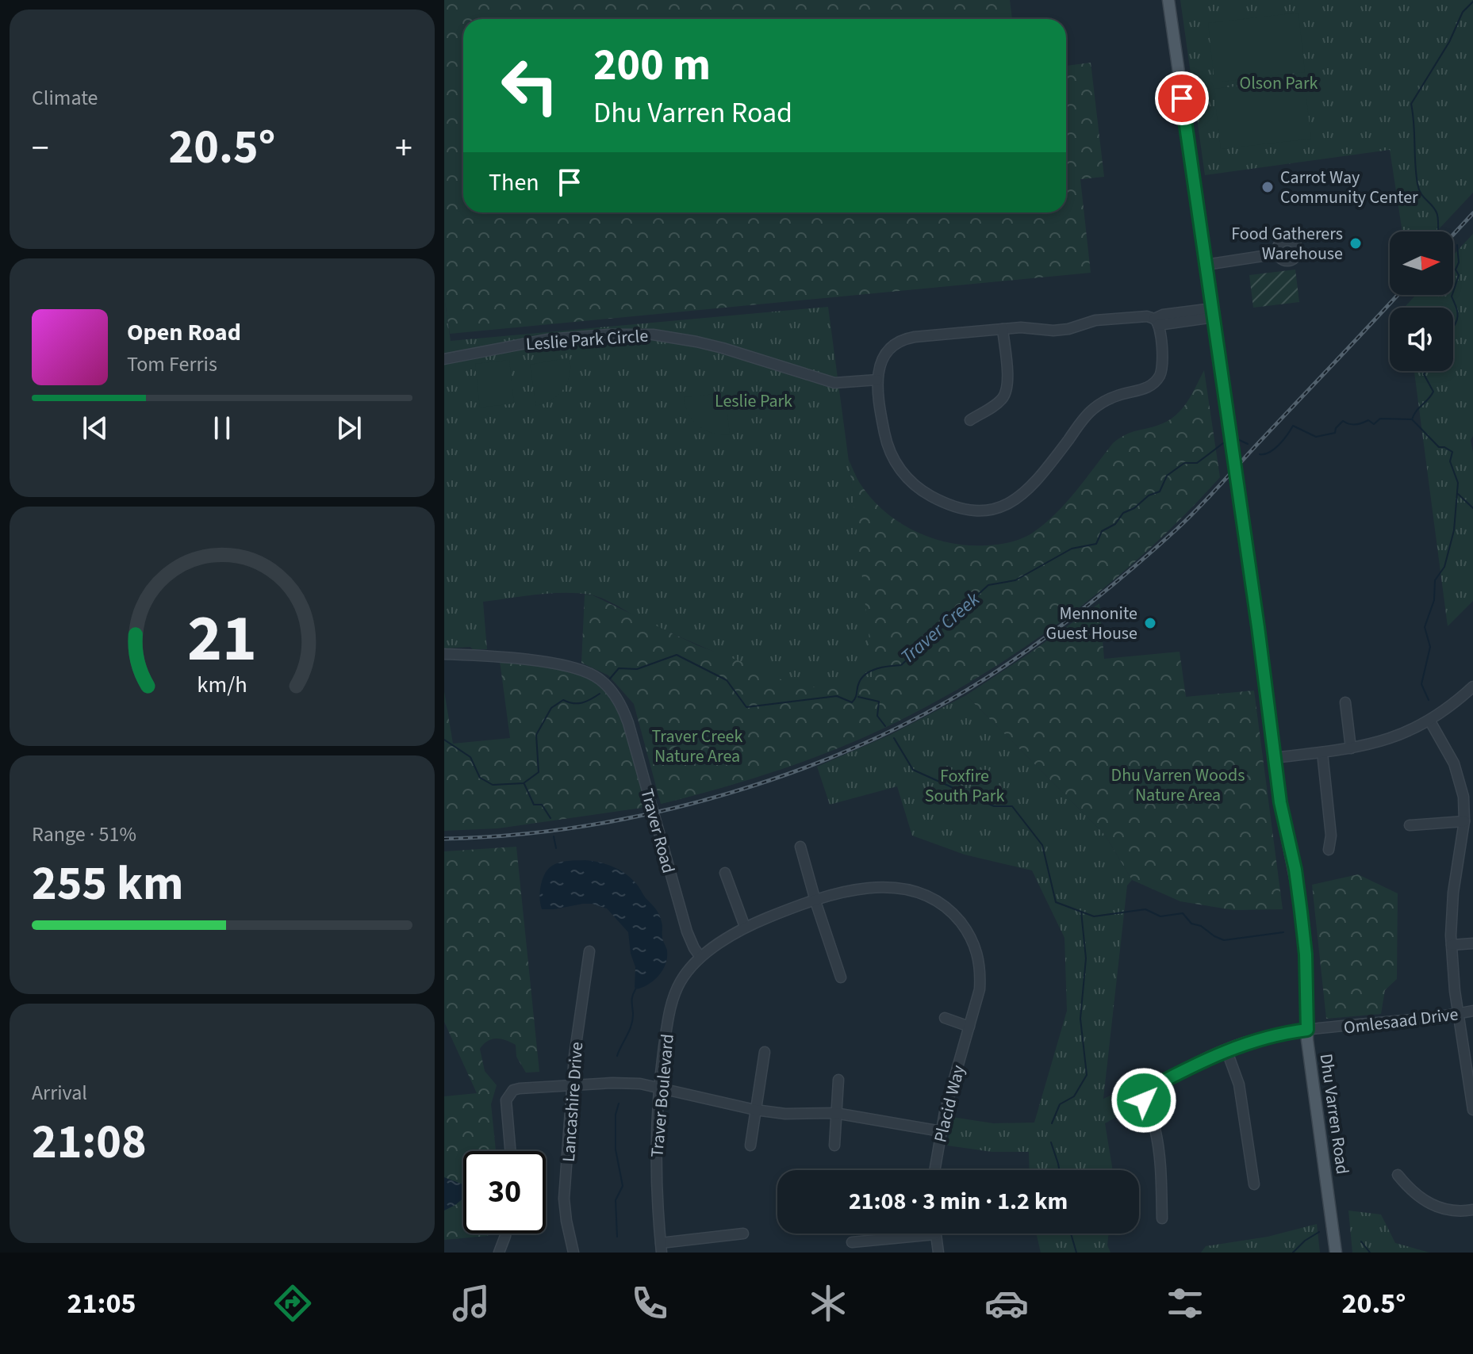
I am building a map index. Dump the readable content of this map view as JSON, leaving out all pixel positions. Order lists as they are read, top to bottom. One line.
{"streets":{"main road":["Dhu Varren Road"],"street":["Leslie Park Circle","Traver Road","Omlesaad Drive","Traver Boulevard","Lancashire Drive","Placid Way"]},"crossings":[["Traver Road","Traver Boulevard"],["Traver Road","Placid Way"],["Omlesaad Drive","Dhu Varren Road"],["Traver Boulevard","Placid Way"]],"water":["Traver Creek"],"parks":["Olson Park","Leslie Park","Traver Creek Nature Area","Dhu Varren Woods Nature Area","Foxfire South Park"],"places":["Carrot Way Community Center","Food Gatherers Warehouse","Mennonite Guest House"],"north":"right","page":{"tile":["Climate",["Range · 51%","255 km"],["Arrival","21:08"]],"turn":["200 m","Dhu Varren Road"],"heat":["−","20.5°","+"],"then":"Then","song":["Open Road","Tom Ferris"],"limit":"30","trip":"21:08 · 3 min · 1.2 km","tabs":["21:05","20.5°"],"gauge":["21","km/h"]}}
